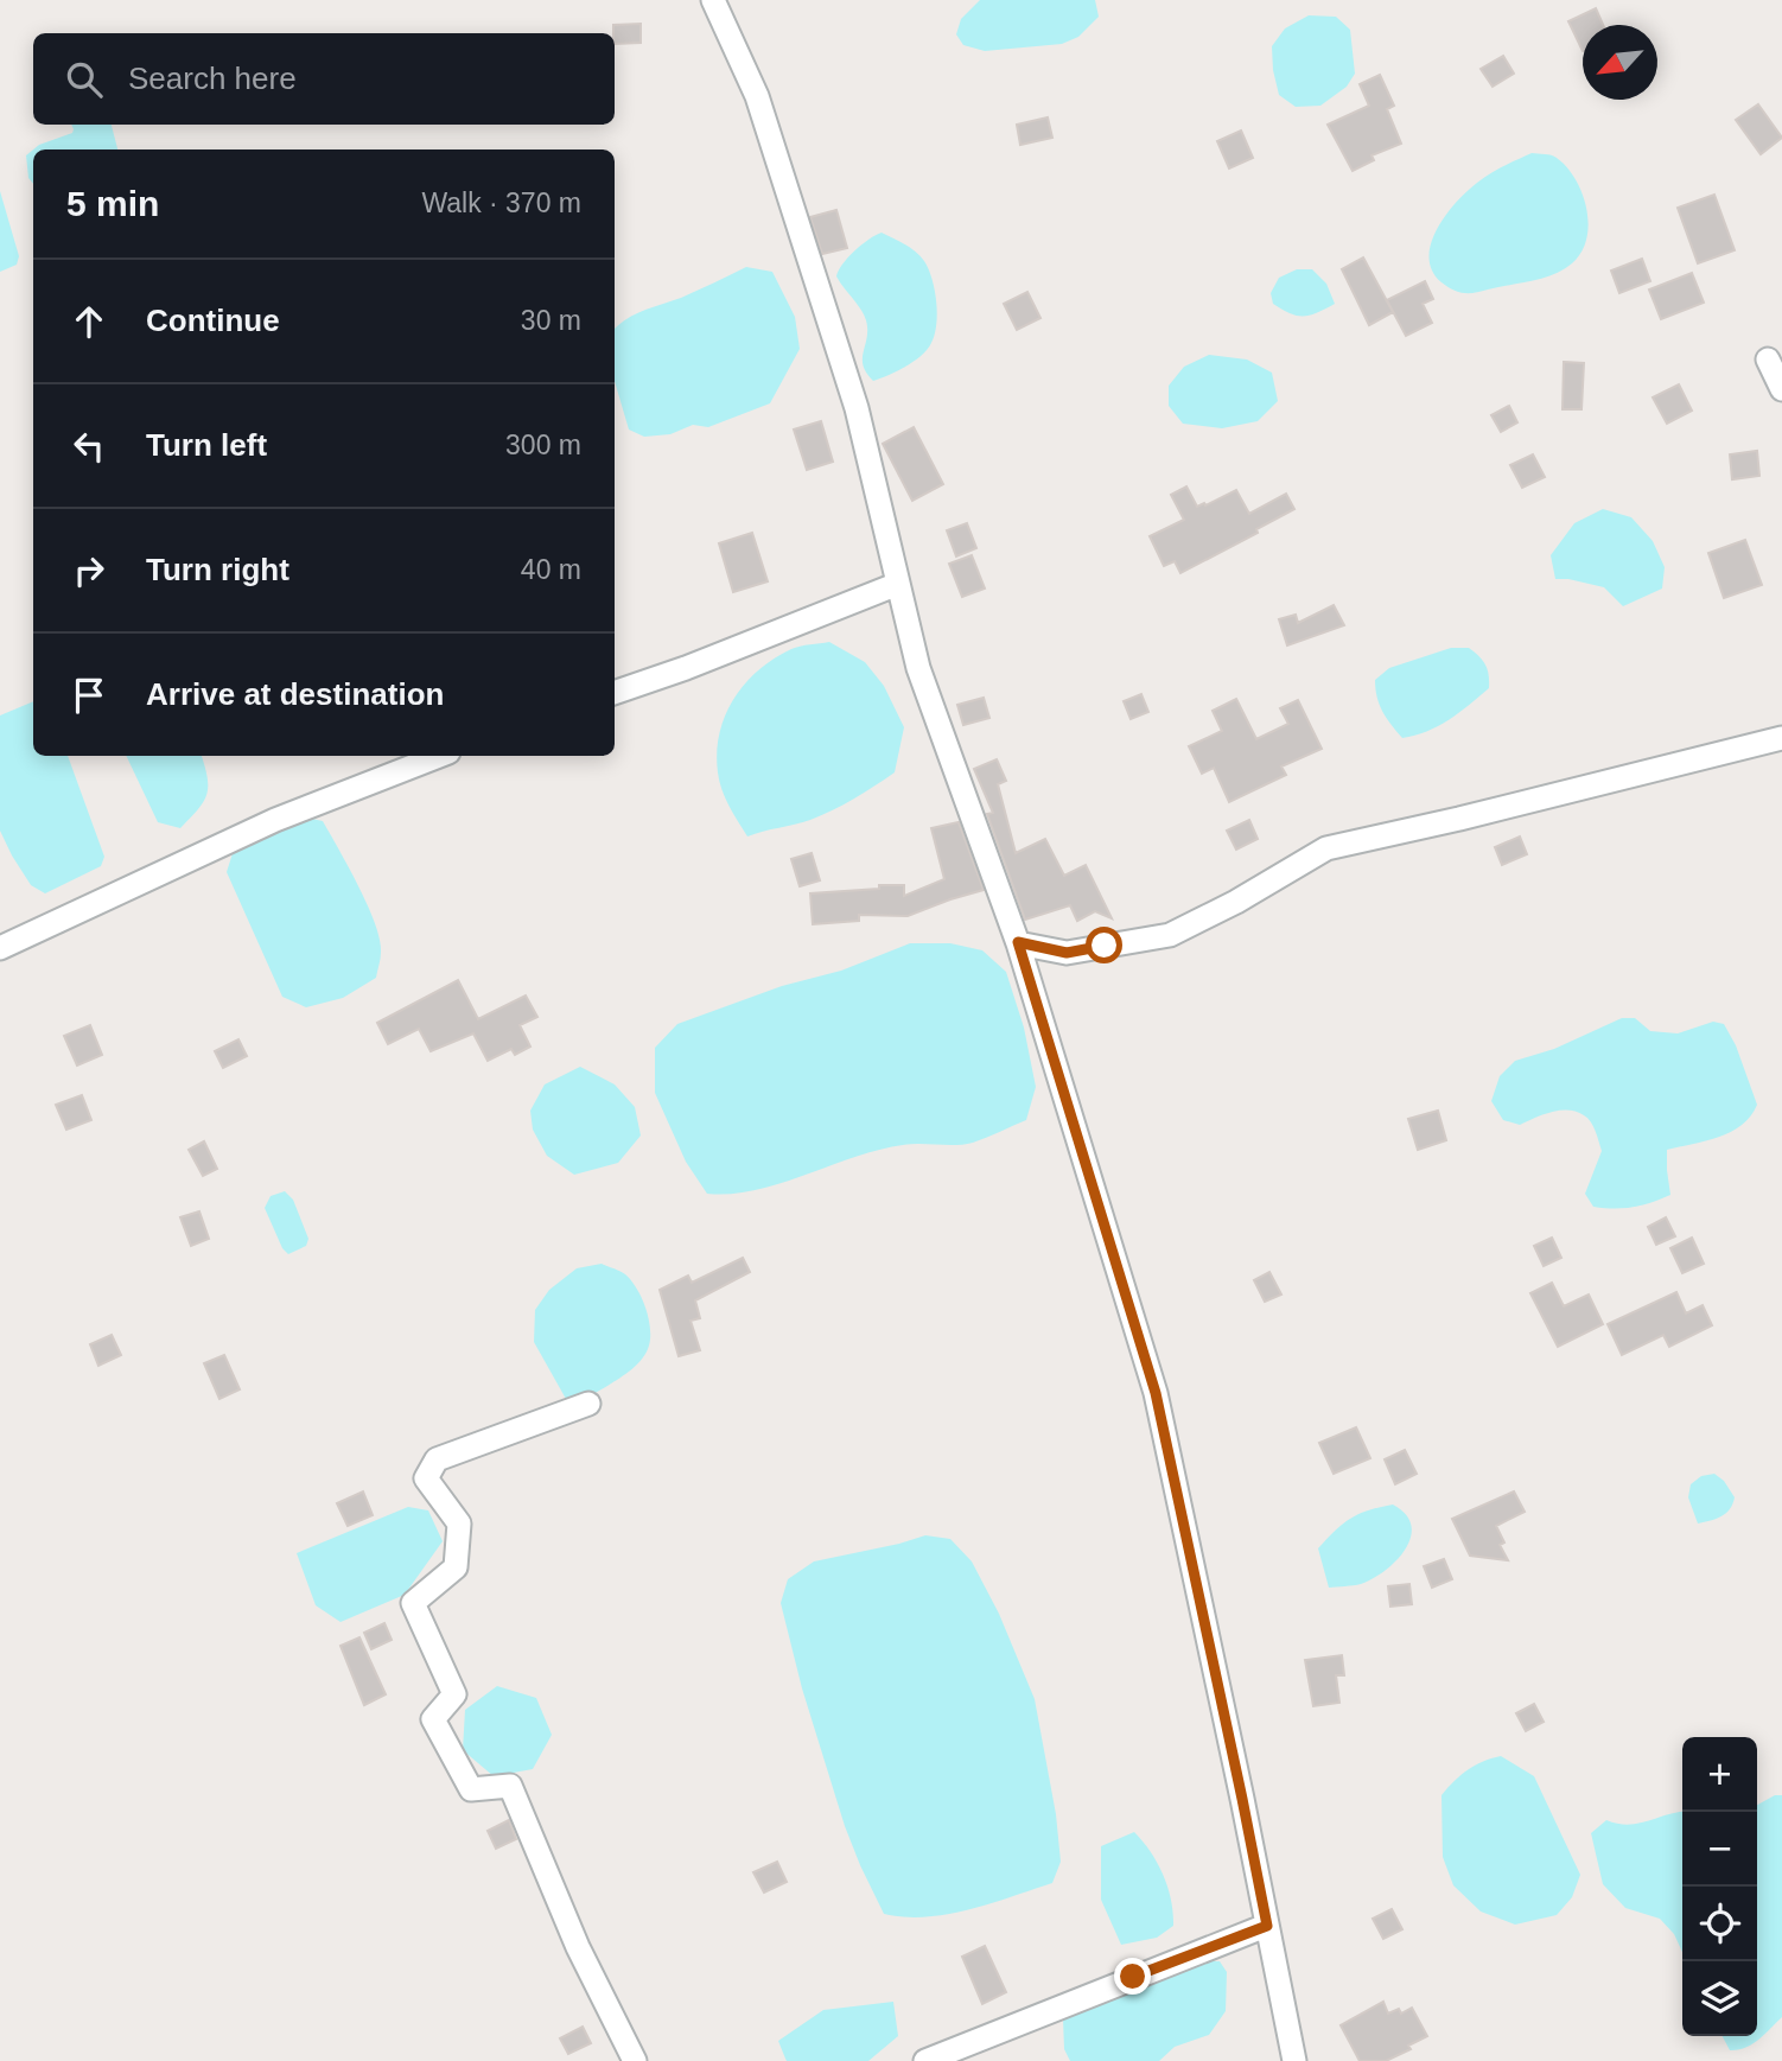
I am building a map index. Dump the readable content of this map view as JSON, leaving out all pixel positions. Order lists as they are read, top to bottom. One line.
{"north":"bottom left","page":{"search":"Search here","heading":["5 min","Walk · 370 m"],"list":[["Continue","30 m"],["Turn left","300 m"],["Turn right","40 m"],"Arrive at destination"],"map_buttons":["+","−"]}}
